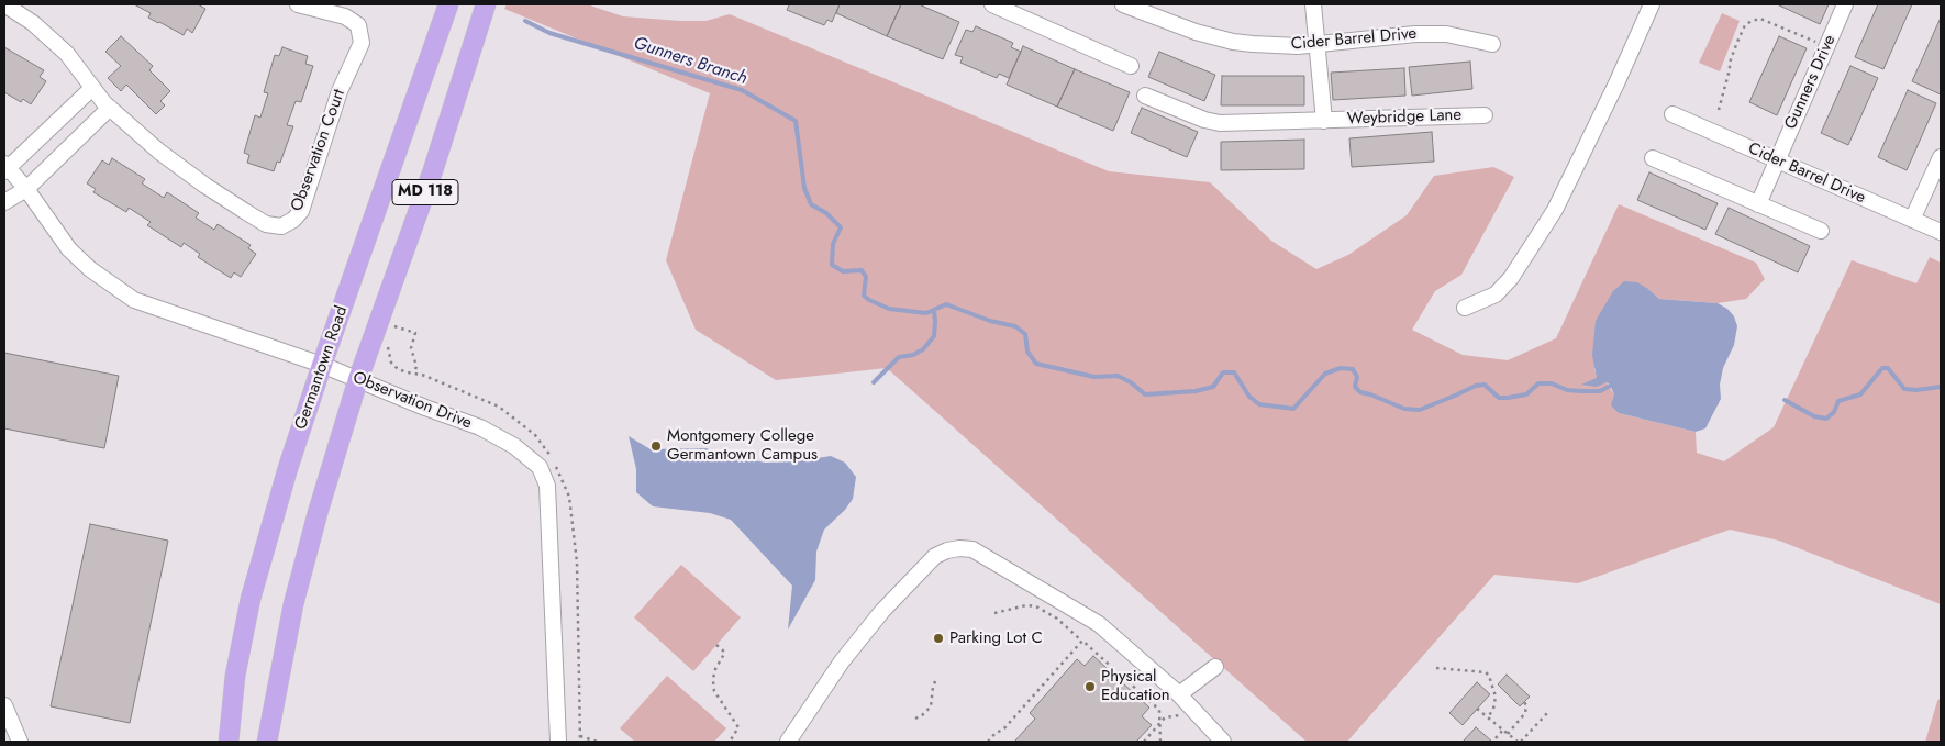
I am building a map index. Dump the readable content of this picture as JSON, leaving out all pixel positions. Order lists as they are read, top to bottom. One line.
{"streets":{"main road":["MD 118","Germantown Road"],"street":["Cider Barrel Drive","Gunners Drive","Weybridge Lane","Observation Court","Observation Drive"]},"crossings":[["Cider Barrel Drive","Gunners Drive"],["Cider Barrel Drive","Weybridge Lane"],["MD 118","Observation Drive"],["Germantown Road","Observation Drive"]],"water":["Gunners Branch"],"places":["Montgomery College Germantown Campus","Parking Lot C","Physical Education"]}
